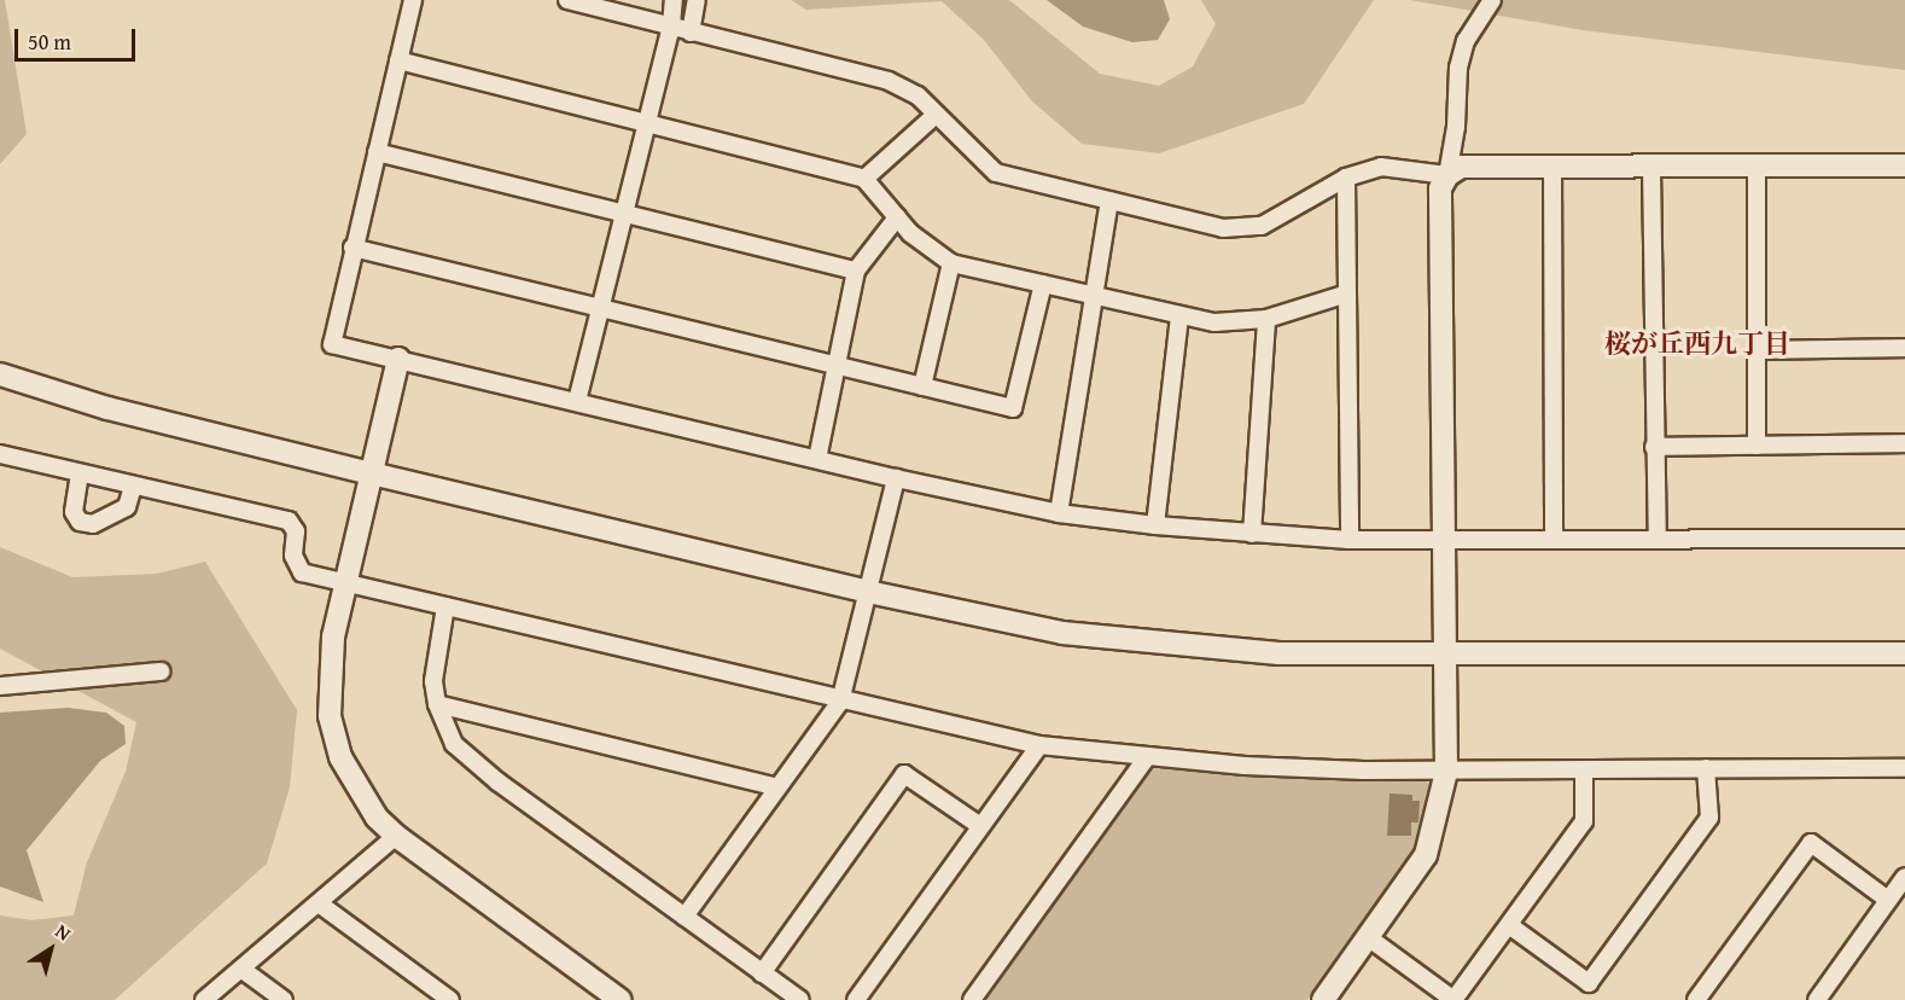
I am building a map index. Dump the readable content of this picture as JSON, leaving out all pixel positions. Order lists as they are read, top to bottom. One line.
{"districts":["桜が丘西九丁目"],"scale_bar":"50 m","north":"top right"}
